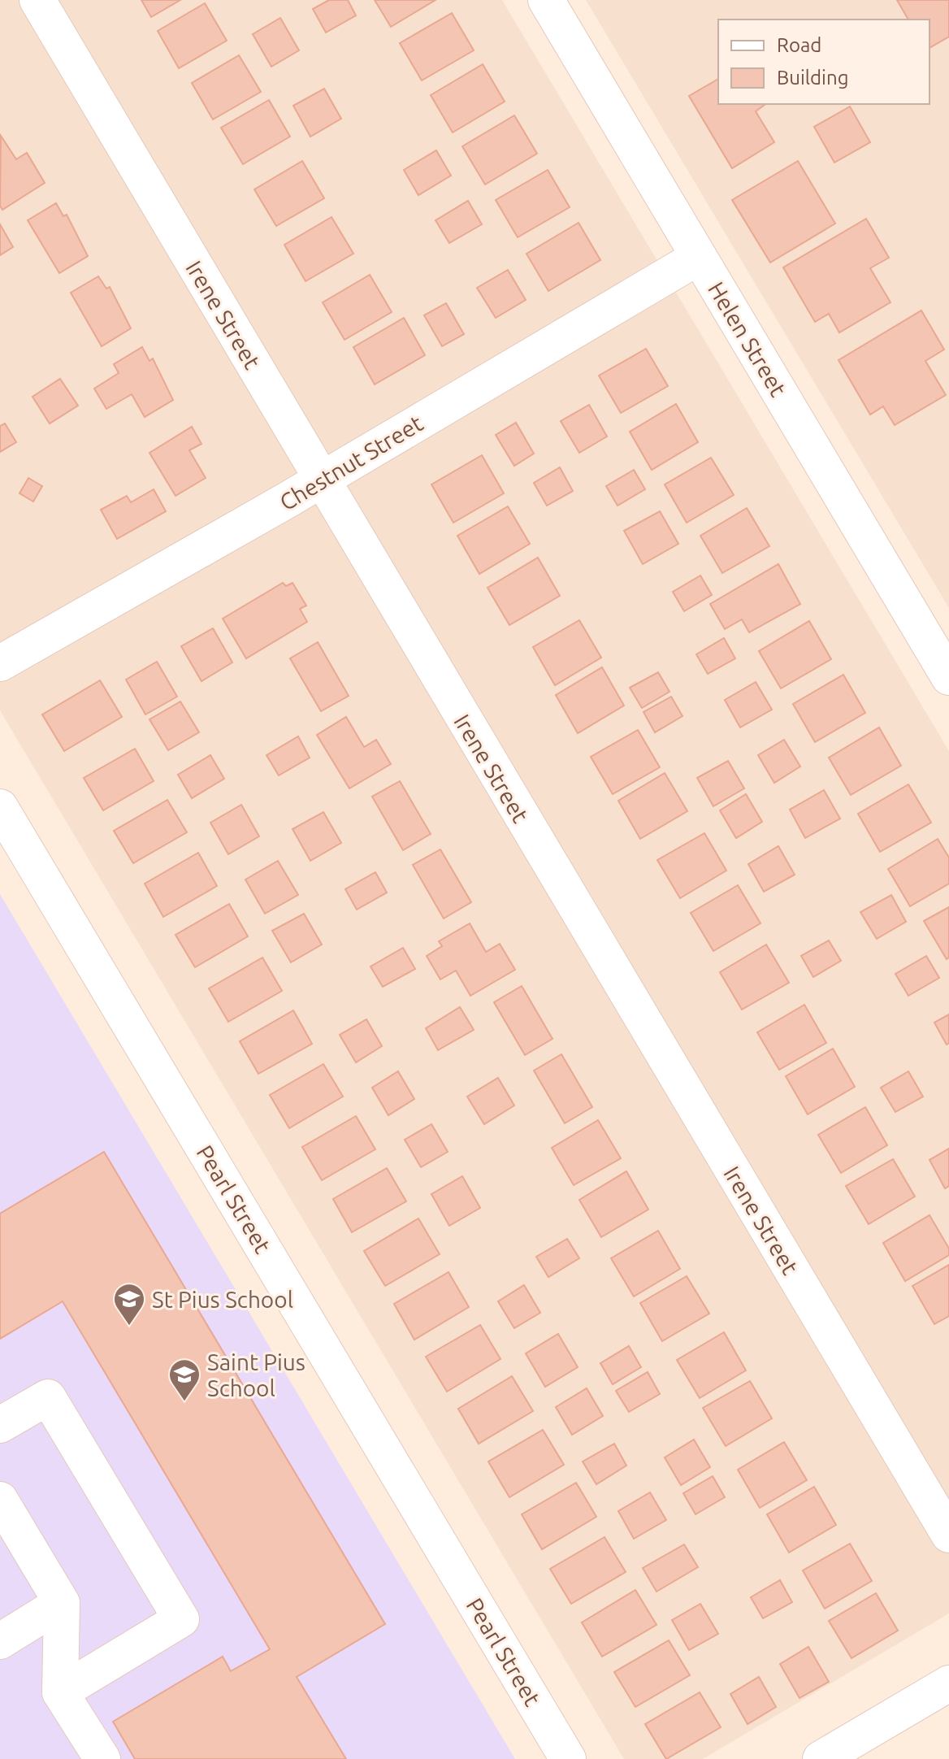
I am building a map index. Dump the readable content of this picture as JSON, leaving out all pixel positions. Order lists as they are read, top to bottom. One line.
{"streets":{"street":["Irene Street","Helen Street","Chestnut Street","Pearl Street"]},"crossings":[["Irene Street","Chestnut Street"],["Helen Street","Chestnut Street"]],"places":{"school or university":["St Pius School","Saint Pius School"]},"legend":["Road","Building"]}
